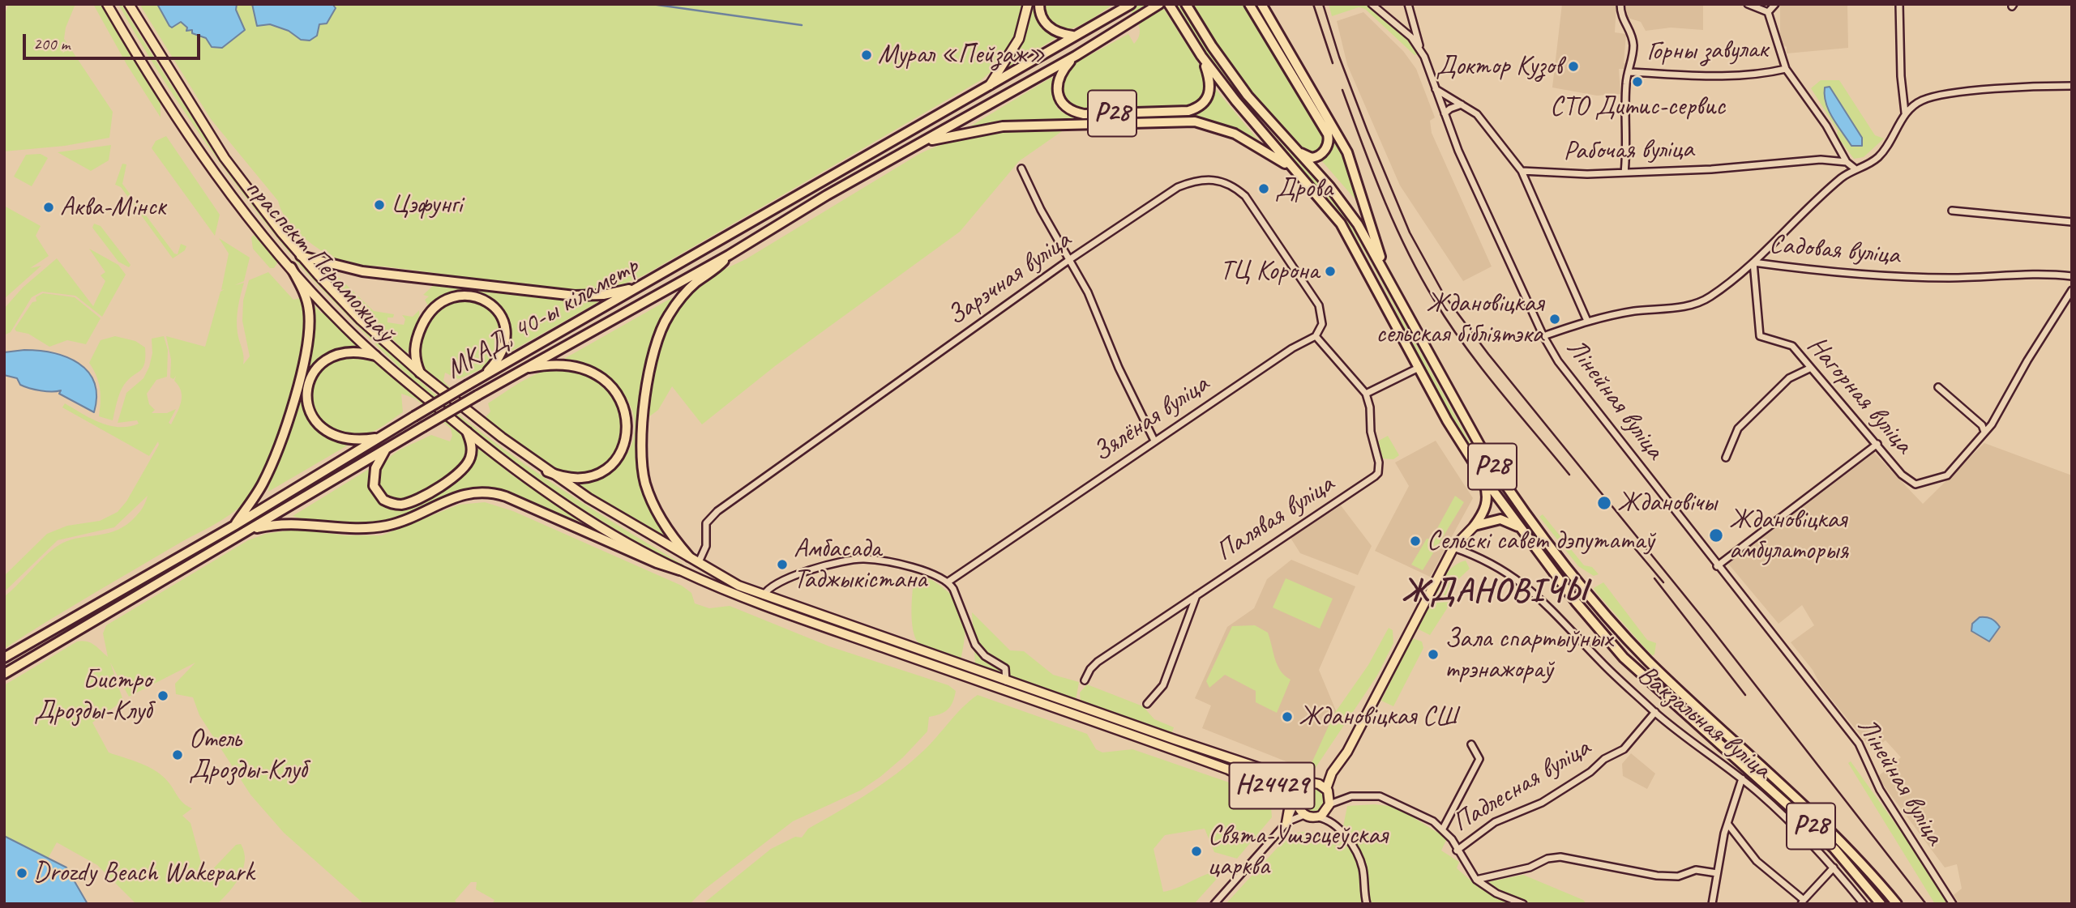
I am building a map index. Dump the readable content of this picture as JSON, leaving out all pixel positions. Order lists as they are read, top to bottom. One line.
{"streets":{"highway":["Р28","МКАД, 40-ы кіламетр","Н24429"],"main road":["праспект Пераможцаў"],"street":["Горны завулак","Рабочая вуліца","Садовая вуліца","Зарэчная вуліца","Нагорная вуліца","Лінейная вуліца","Зялёная вуліца","Палявая вуліца","Вакзальная вуліца","Падлесная вуліца"]},"crossings":[["Горны завулак","Рабочая вуліца"],["Р28","МКАД, 40-ы кіламетр"],["Р28","Н24429"],["Рабочая вуліца","Лінейная вуліца"],["Садовая вуліца","Нагорная вуліца"],["Садовая вуліца","Лінейная вуліца"],["праспект Пераможцаў","Зарэчная вуліца"],["праспект Пераможцаў","Н24429"],["праспект Пераможцаў","Падлесная вуліца"],["Зарэчная вуліца","Зялёная вуліца"],["Вакзальная вуліца","Н24429"],["Вакзальная вуліца","Падлесная вуліца"],["Н24429","Падлесная вуліца"]],"districts":["ЖДАНОВІЧЫ"],"places":["Мурал «Пейзаж»","Доктор Кузов","СТО Дитис-сервис","Дрова","Цэфунгі","Аква-Мінск","ТЦ Корона","Ждановіцкая сельская бібліятэка","Ждановічы","Ждановіцкая амбулаторыя","Сельскі савет дэпутатаў","Амбасада Таджыкістана","Зала спартыўных трэнажораў","Бистро Дрозды-Клуб","Ждановіцкая СШ","Отель Дрозды-Клуб","Свята-Ушэсцеўская царква","Drozdy Beach Wakepark"],"scale_bar":"200 m"}
